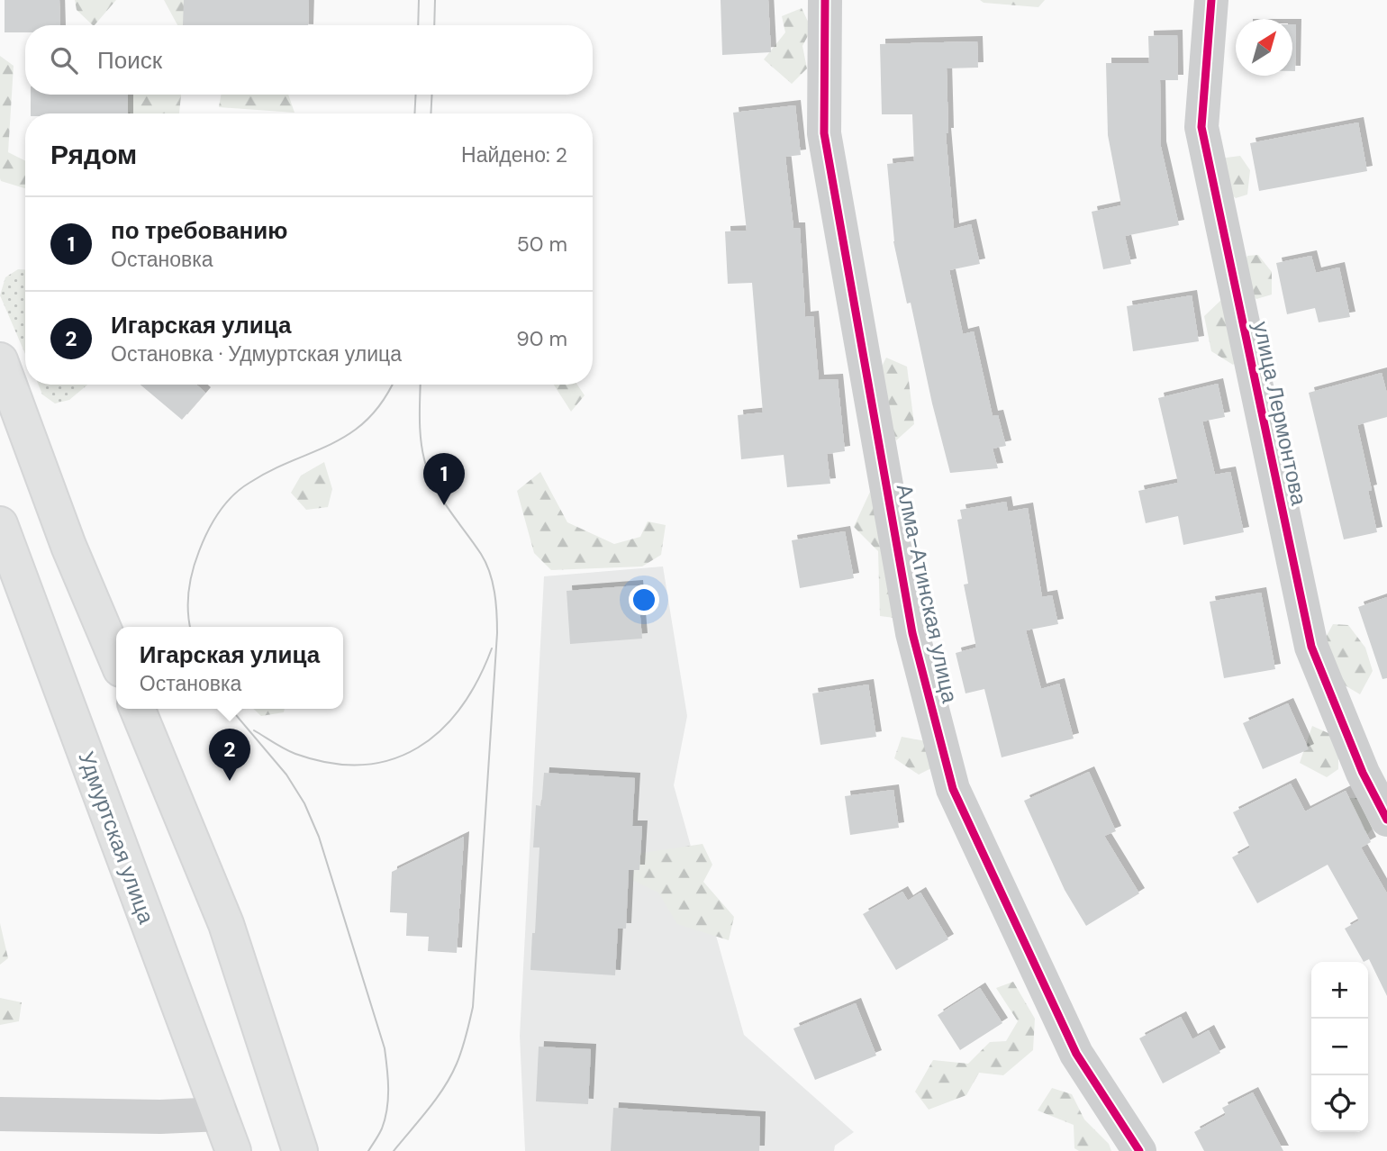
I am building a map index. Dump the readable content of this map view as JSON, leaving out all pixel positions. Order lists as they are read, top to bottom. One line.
{"streets":{"main road":["Удмуртская улица"],"street":["улица Лермонтова","Алма-Атинская улица"]},"north":"top right","page":{"search":"Поиск","heading":["Рядом","Найдено: 2"],"list":[{"mark":"1","name":"по требованию","note":"Остановка","value":"50 m"},{"mark":"2","name":"Игарская улица","note":"Остановка · Удмуртская улица","value":"90 m"}],"pins":["1","2"],"popup":["Игарская улица","Остановка"],"map_buttons":["+","−"]}}
